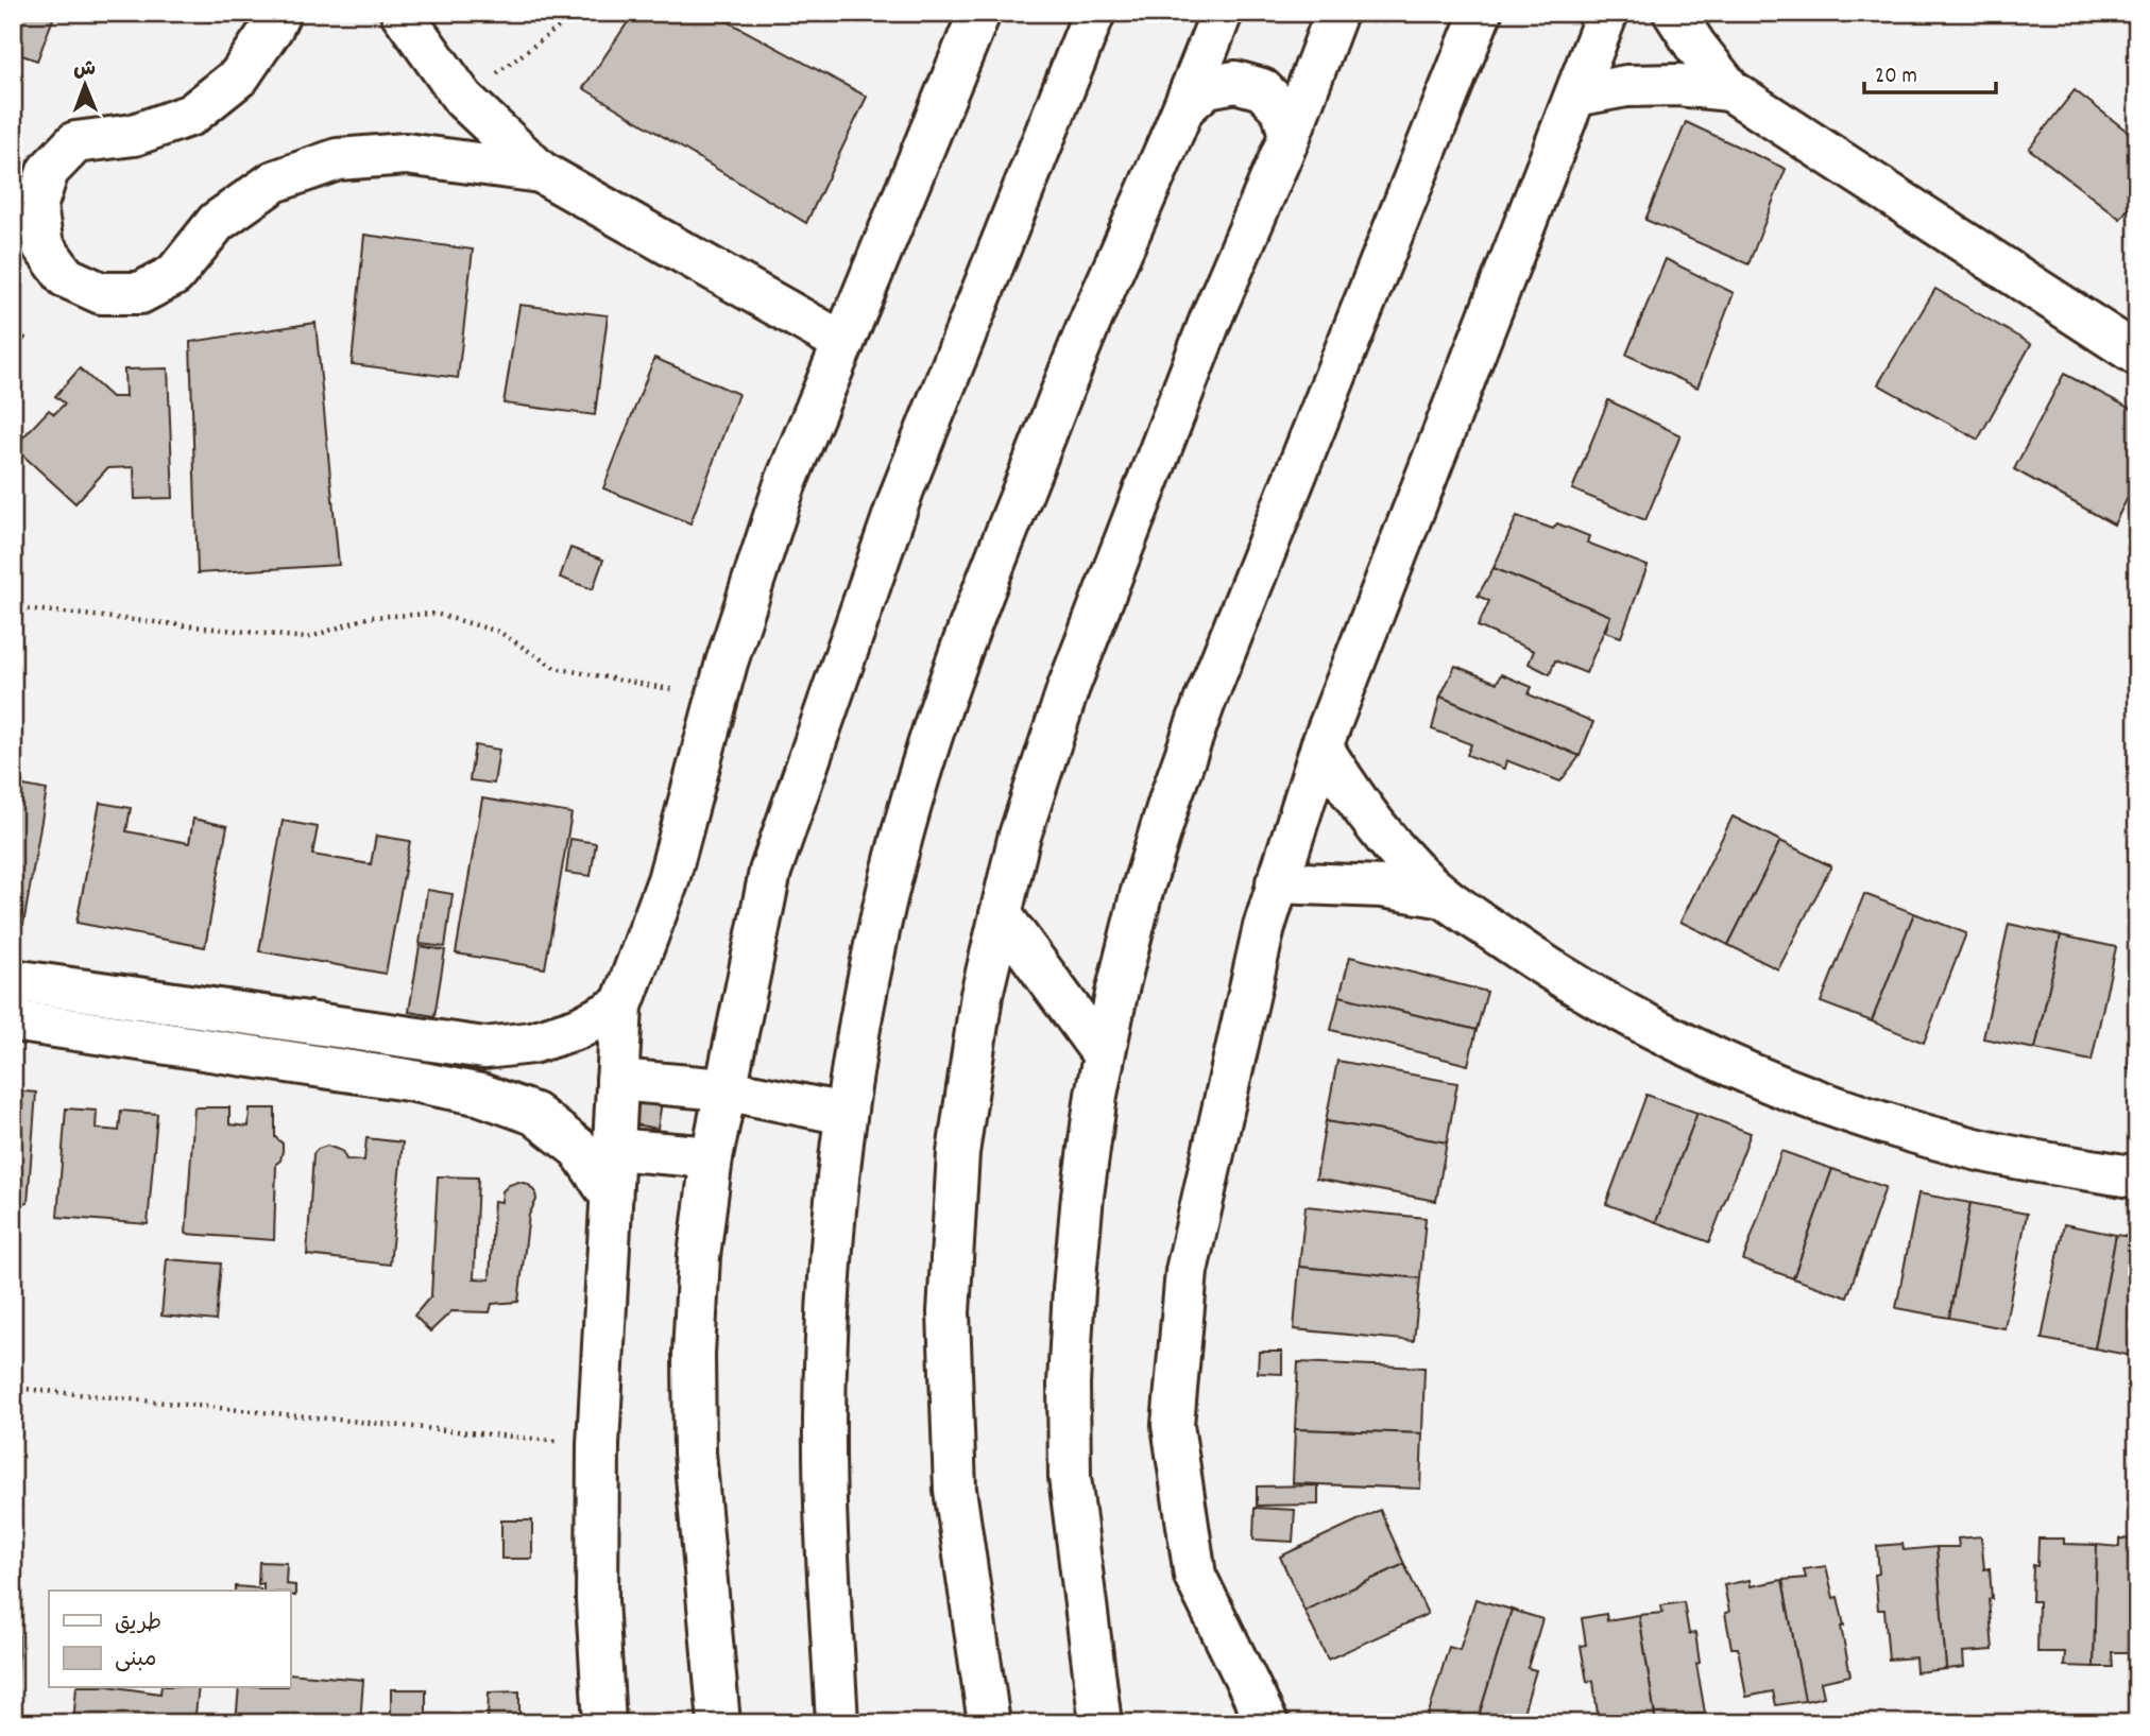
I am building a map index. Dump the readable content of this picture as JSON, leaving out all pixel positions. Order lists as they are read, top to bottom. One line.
{"legend":["طريق","مبنى"],"scale_bar":"20 m","north":"top"}
